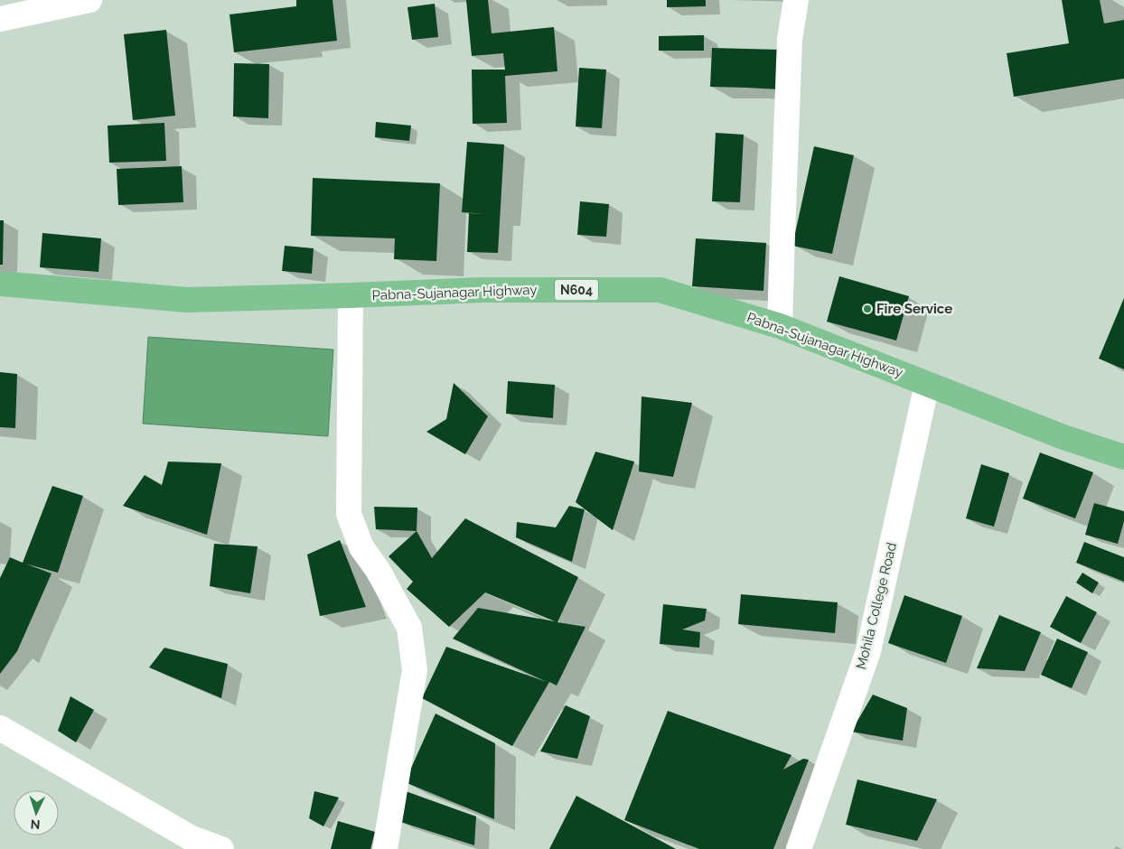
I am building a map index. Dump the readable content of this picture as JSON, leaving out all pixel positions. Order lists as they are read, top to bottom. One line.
{"streets":{"highway":["N604","Pabna-Sujanagar Highway"],"street":["Mohila College Road"]},"crossings":[["Pabna-Sujanagar Highway","Mohila College Road"]],"places":["Fire Service"],"north":"bottom"}
